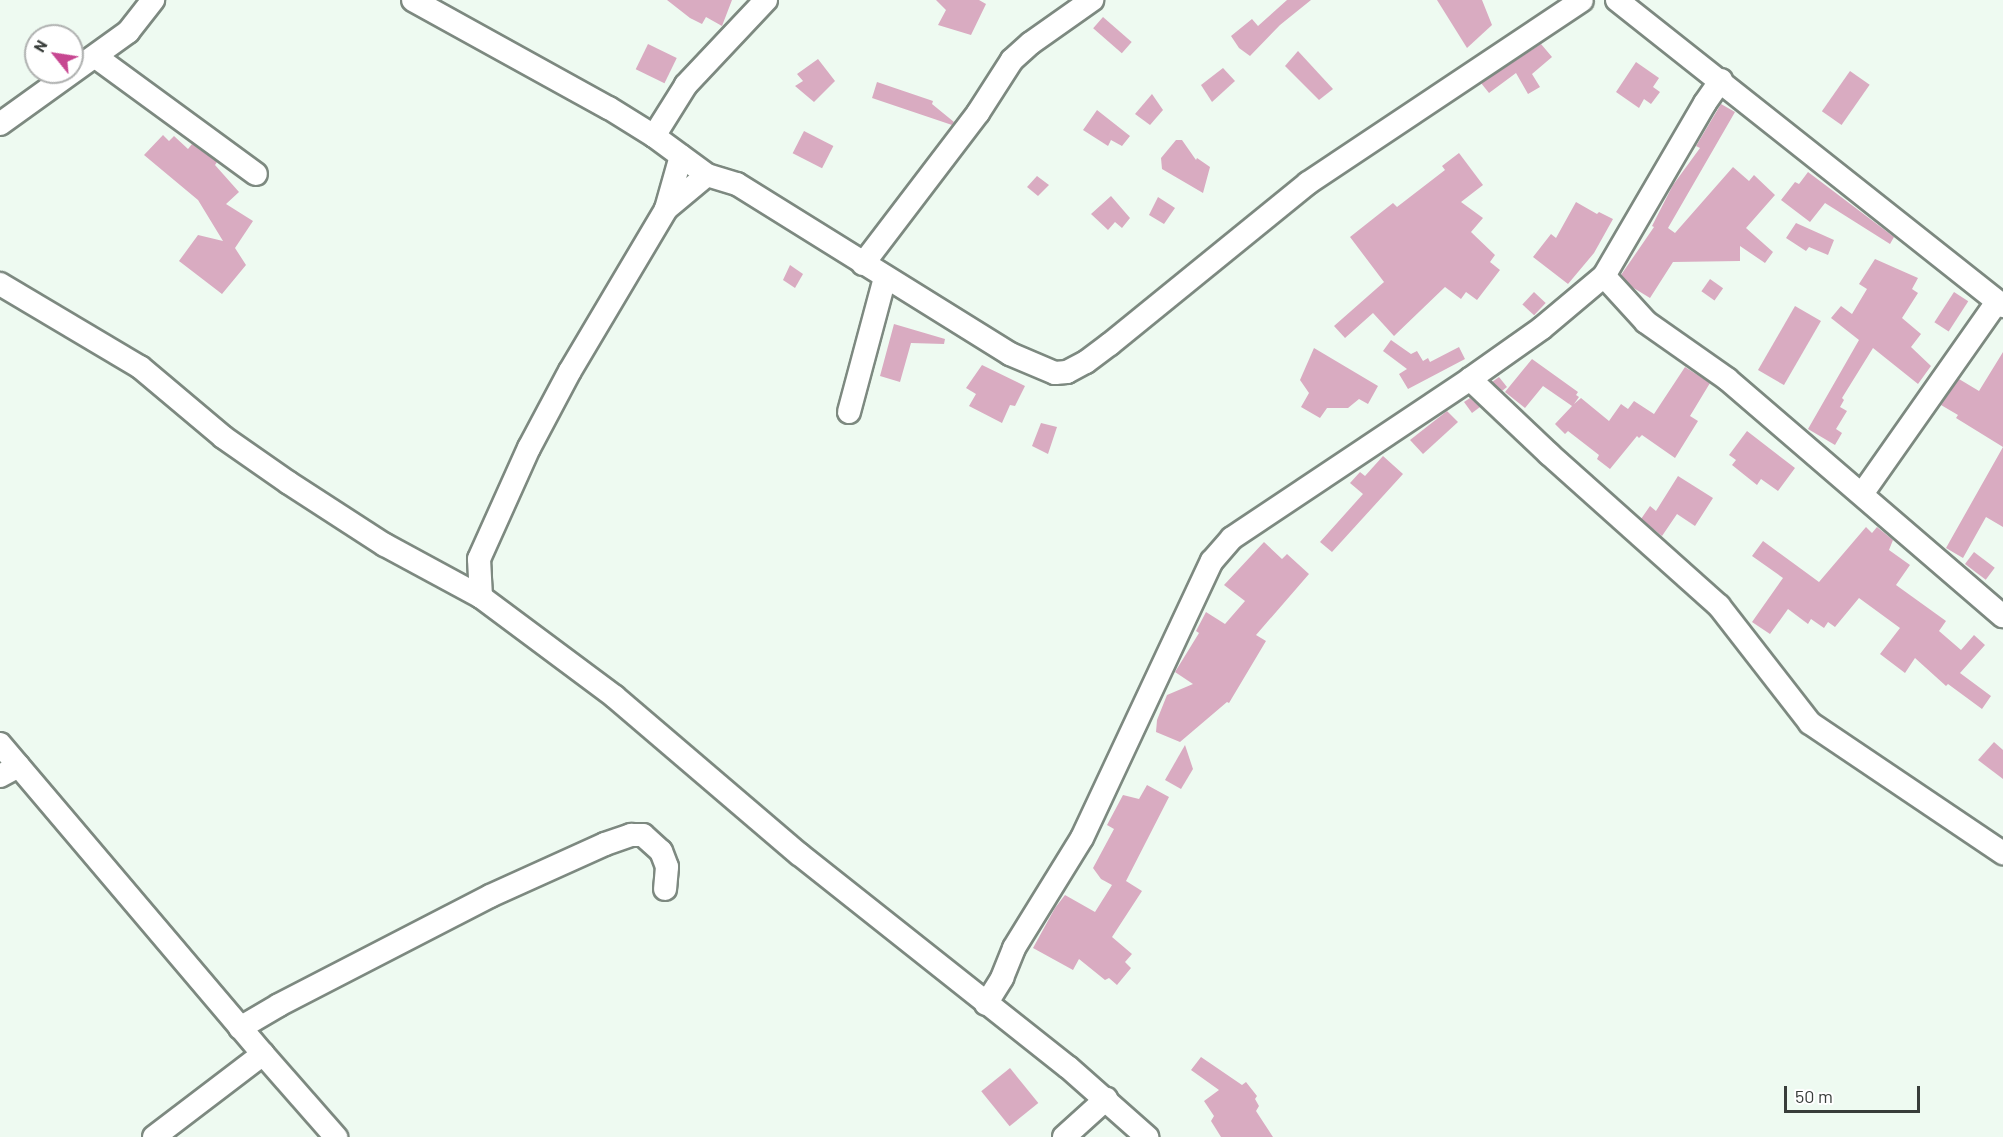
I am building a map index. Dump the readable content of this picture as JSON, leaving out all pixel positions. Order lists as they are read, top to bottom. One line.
{"scale_bar":"50 m","north":"top left"}
